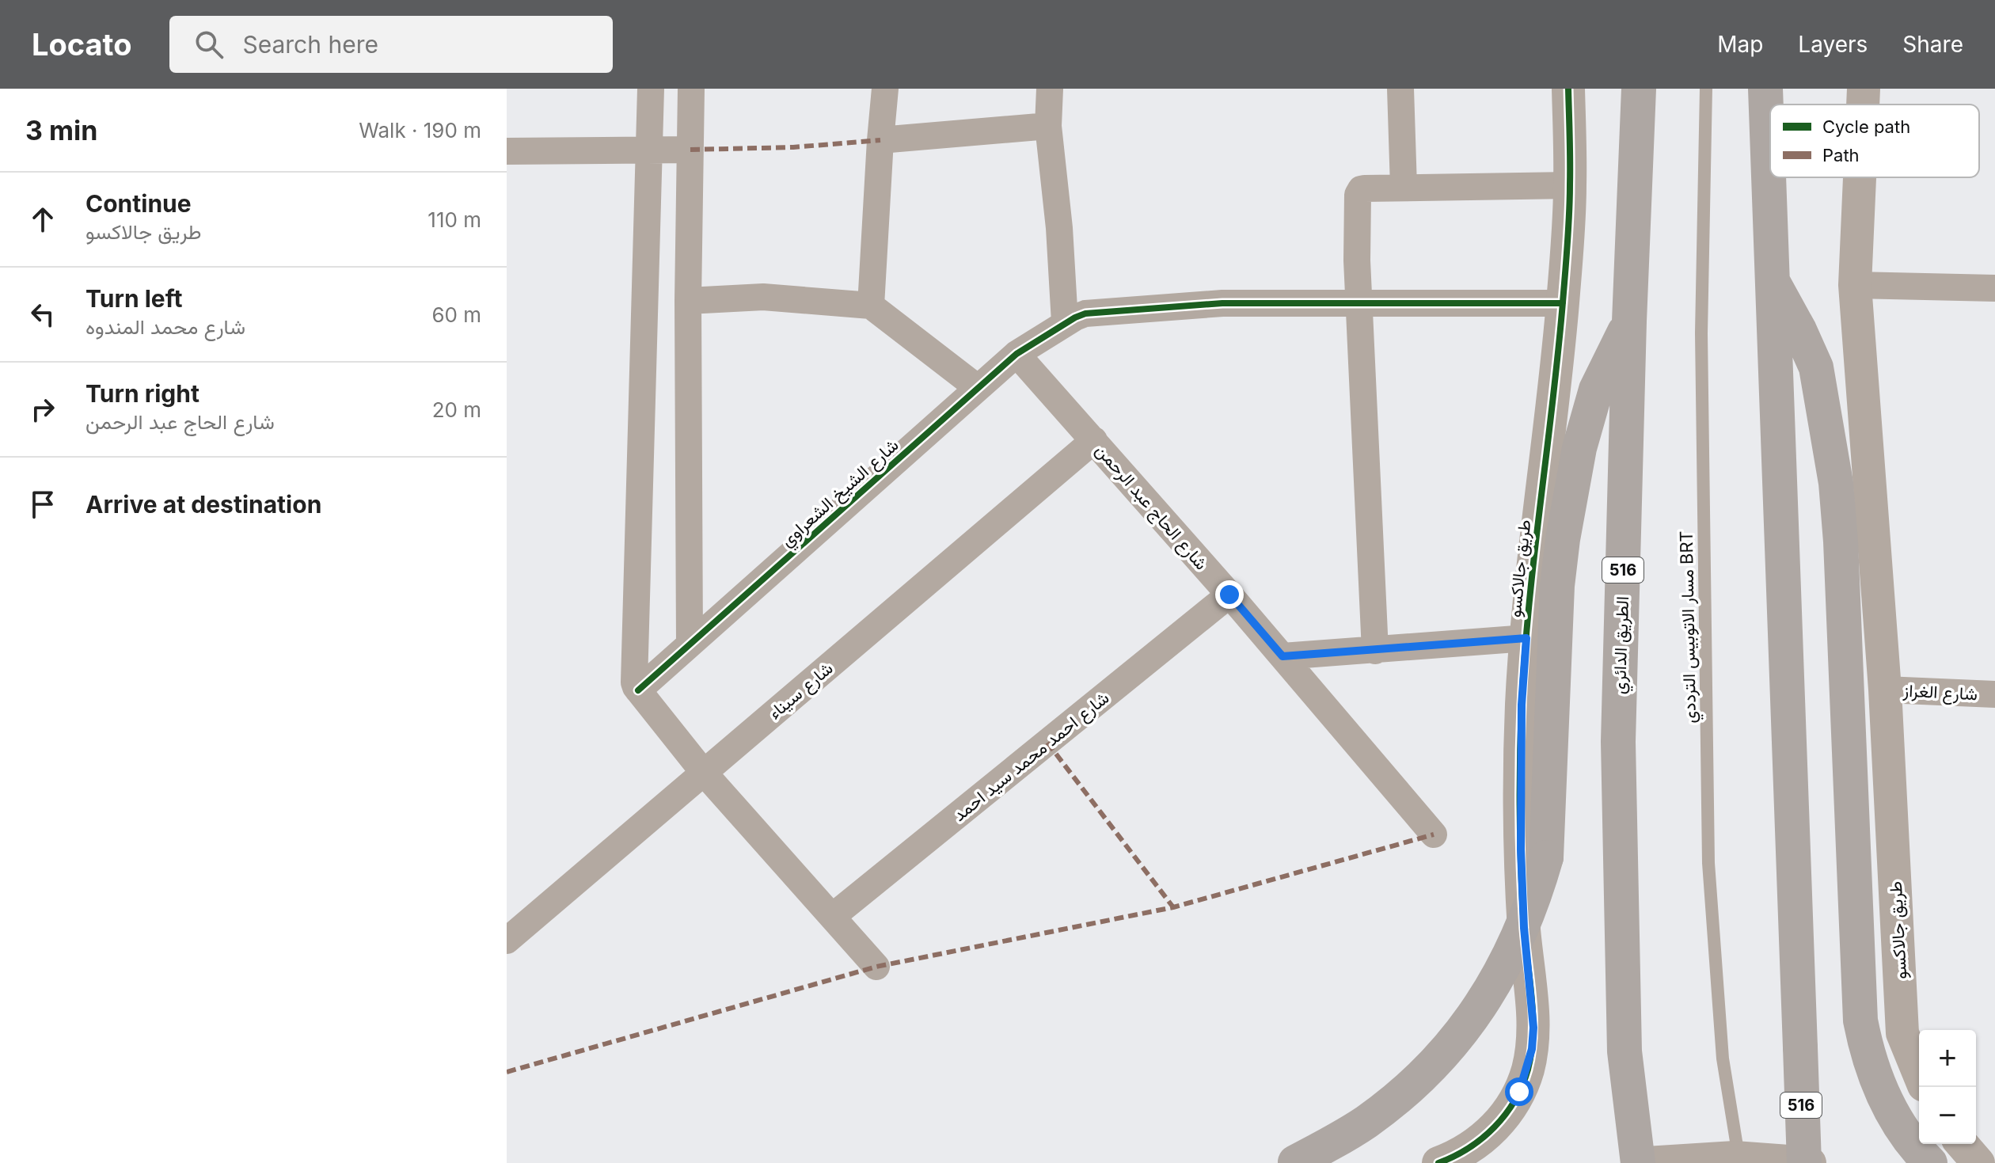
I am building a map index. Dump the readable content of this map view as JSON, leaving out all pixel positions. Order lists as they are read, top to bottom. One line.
{"streets":{"highway":["516","الطريق الدائري"],"street":["شارع الشيخ الشعراوي","شارع الحاج عبد الرحمن","طريق جالاكسو","شارع سيناء","شارع الغراز","شارع احمد محمد سيد احمد"],"lane":["مسار الاتوبيس الترددي BRT"]},"crossings":[["شارع الشيخ الشعراوي","شارع الحاج عبد الرحمن"],["شارع الشيخ الشعراوي","طريق جالاكسو"],["شارع الحاج عبد الرحمن","شارع سيناء"],["شارع الحاج عبد الرحمن","شارع احمد محمد سيد احمد"],["طريق جالاكسو","شارع الغراز"]],"legend":["Cycle path","Path"],"page":{"header":"Locato","search":"Search here","nav":["Map","Layers","Share"],"heading":["3 min","Walk · 190 m"],"list":[["Continue","طريق جالاكسو","110 m"],["Turn left","شارع محمد المندوه","60 m"],["Turn right","شارع الحاج عبد الرحمن","20 m"],"Arrive at destination"],"map_buttons":["+","−"]}}
